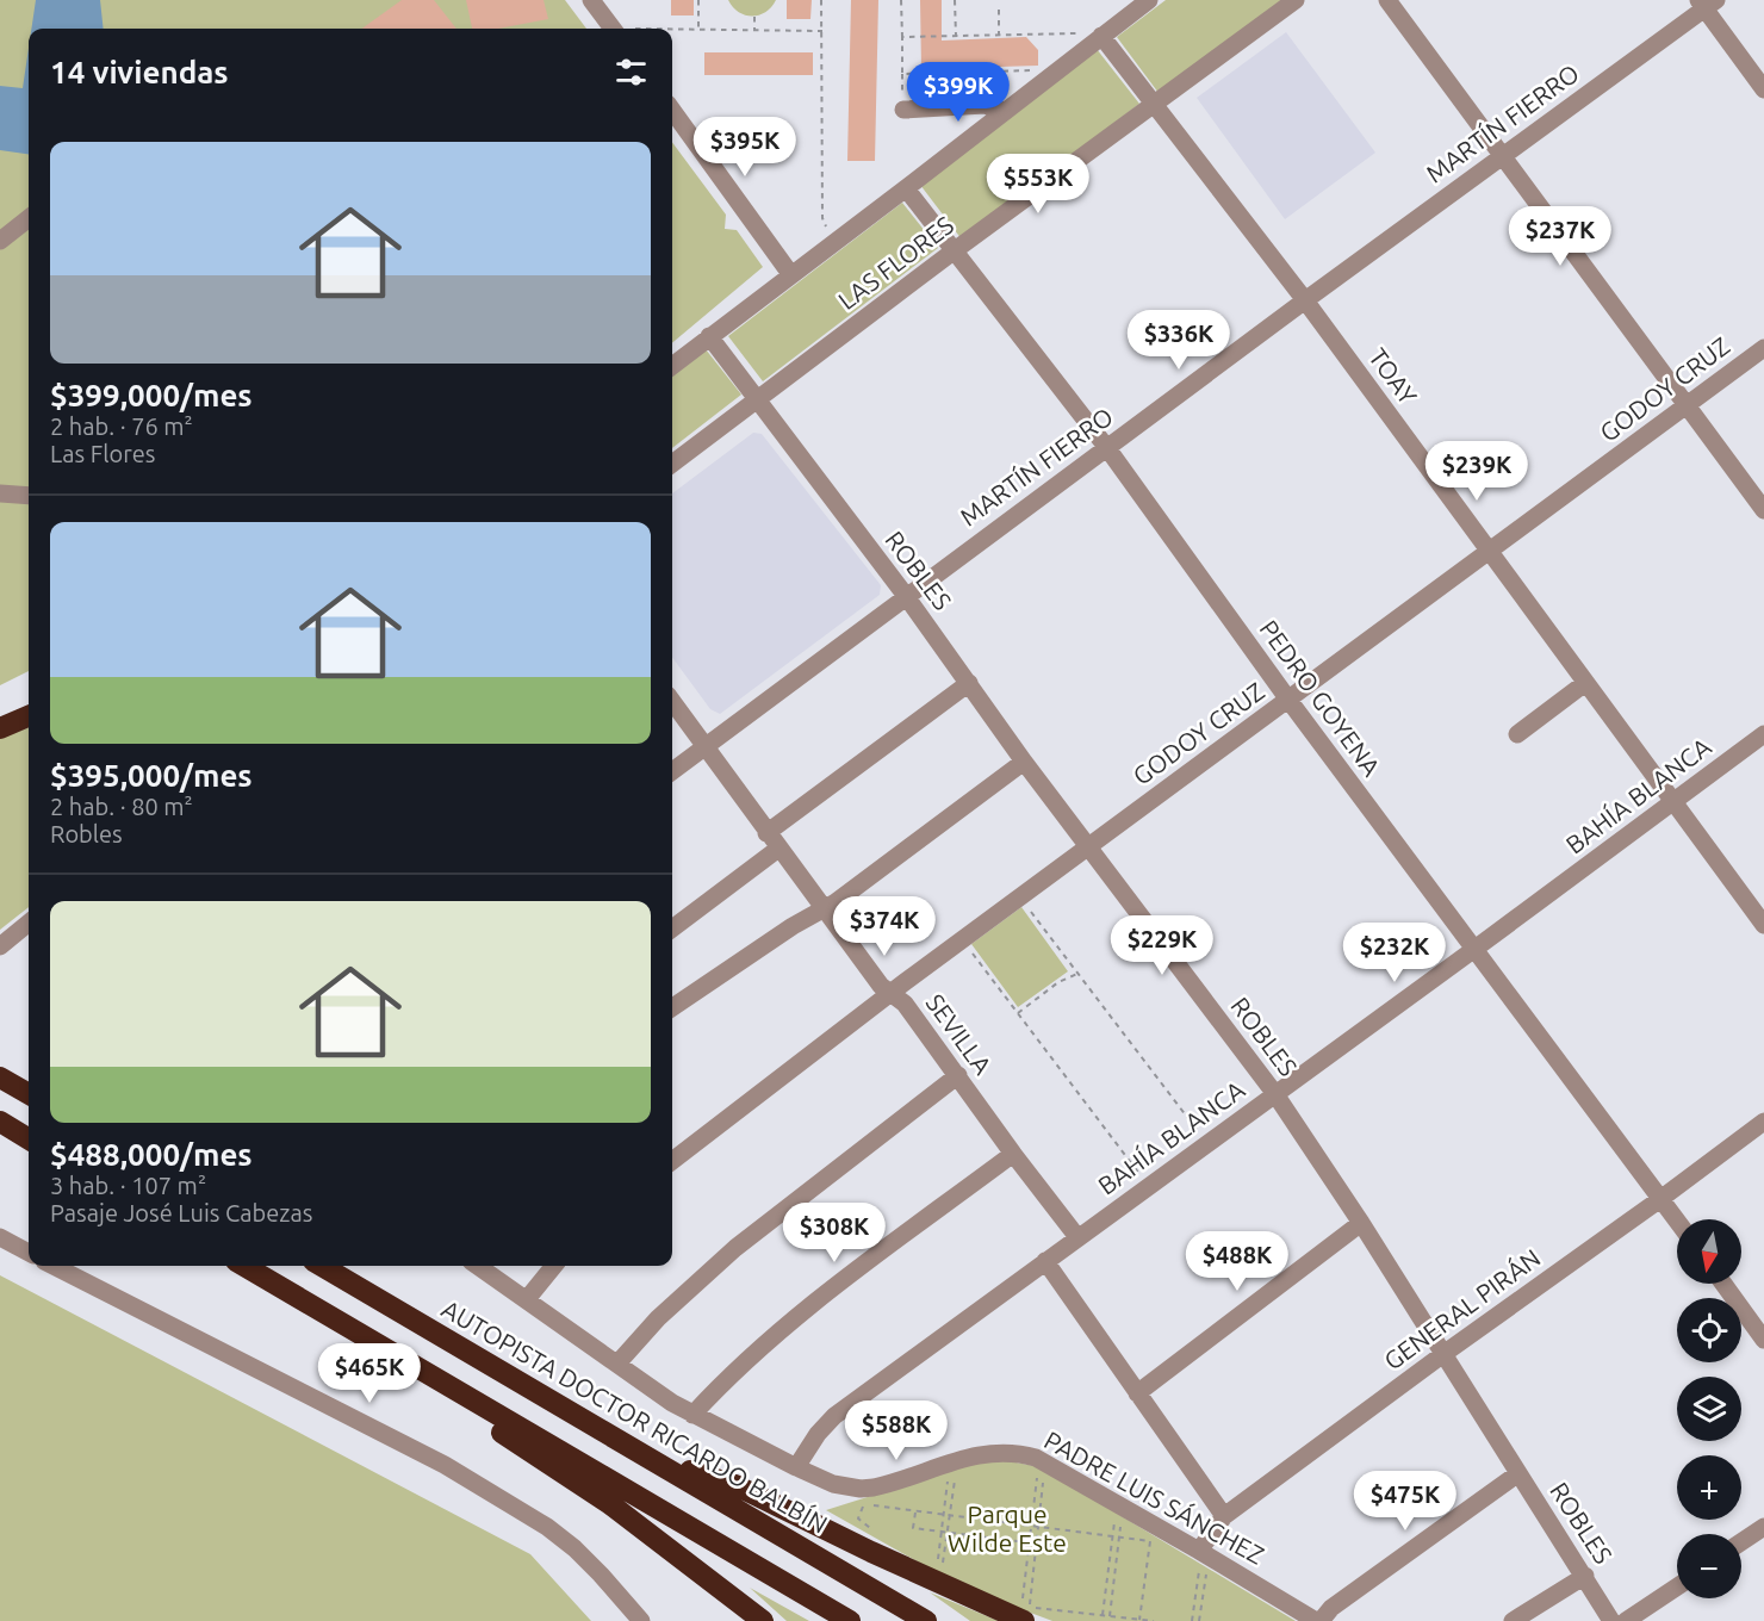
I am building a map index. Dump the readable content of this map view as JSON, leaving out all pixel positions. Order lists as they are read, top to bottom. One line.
{"streets":{"highway":["AUTOPISTA DOCTOR RICARDO BALBÍN"],"street":["MARTÍN FIERRO","LAS FLORES","TOAY","GODOY CRUZ","ROBLES","PEDRO GOYENA","BAHÍA BLANCA","SEVILLA","GENERAL PIRÁN","PADRE LUIS SÁNCHEZ"]},"crossings":[["MARTÍN FIERRO","TOAY"],["MARTÍN FIERRO","ROBLES"],["MARTÍN FIERRO","PEDRO GOYENA"],["MARTÍN FIERRO","SEVILLA"],["LAS FLORES","TOAY"],["LAS FLORES","ROBLES"],["LAS FLORES","PEDRO GOYENA"],["TOAY","GODOY CRUZ"],["TOAY","BAHÍA BLANCA"],["GODOY CRUZ","ROBLES"],["GODOY CRUZ","PEDRO GOYENA"],["GODOY CRUZ","SEVILLA"],["ROBLES","BAHÍA BLANCA"],["ROBLES","GENERAL PIRÁN"],["PEDRO GOYENA","BAHÍA BLANCA"],["PEDRO GOYENA","GENERAL PIRÁN"],["BAHÍA BLANCA","SEVILLA"],["BAHÍA BLANCA","PADRE LUIS SÁNCHEZ"],["GENERAL PIRÁN","PADRE LUIS SÁNCHEZ"]],"parks":["Parque Wilde Este"],"north":"bottom","page":{"heading":"14 viviendas","price":["$399K","$395K","$553K","$237K","$336K","$239K","$374K","$229K","$232K","$308K","$488K","$465K","$588K","$475K"],"list":[{"name":"$399,000/mes","note":"2 hab. · 76 m² · Las Flores"},{"name":"$395,000/mes","note":"2 hab. · 80 m² · Robles"},{"name":"$488,000/mes","note":"3 hab. · 107 m² · Pasaje José Luis Cabezas"}],"map_buttons":["+","−"]}}
